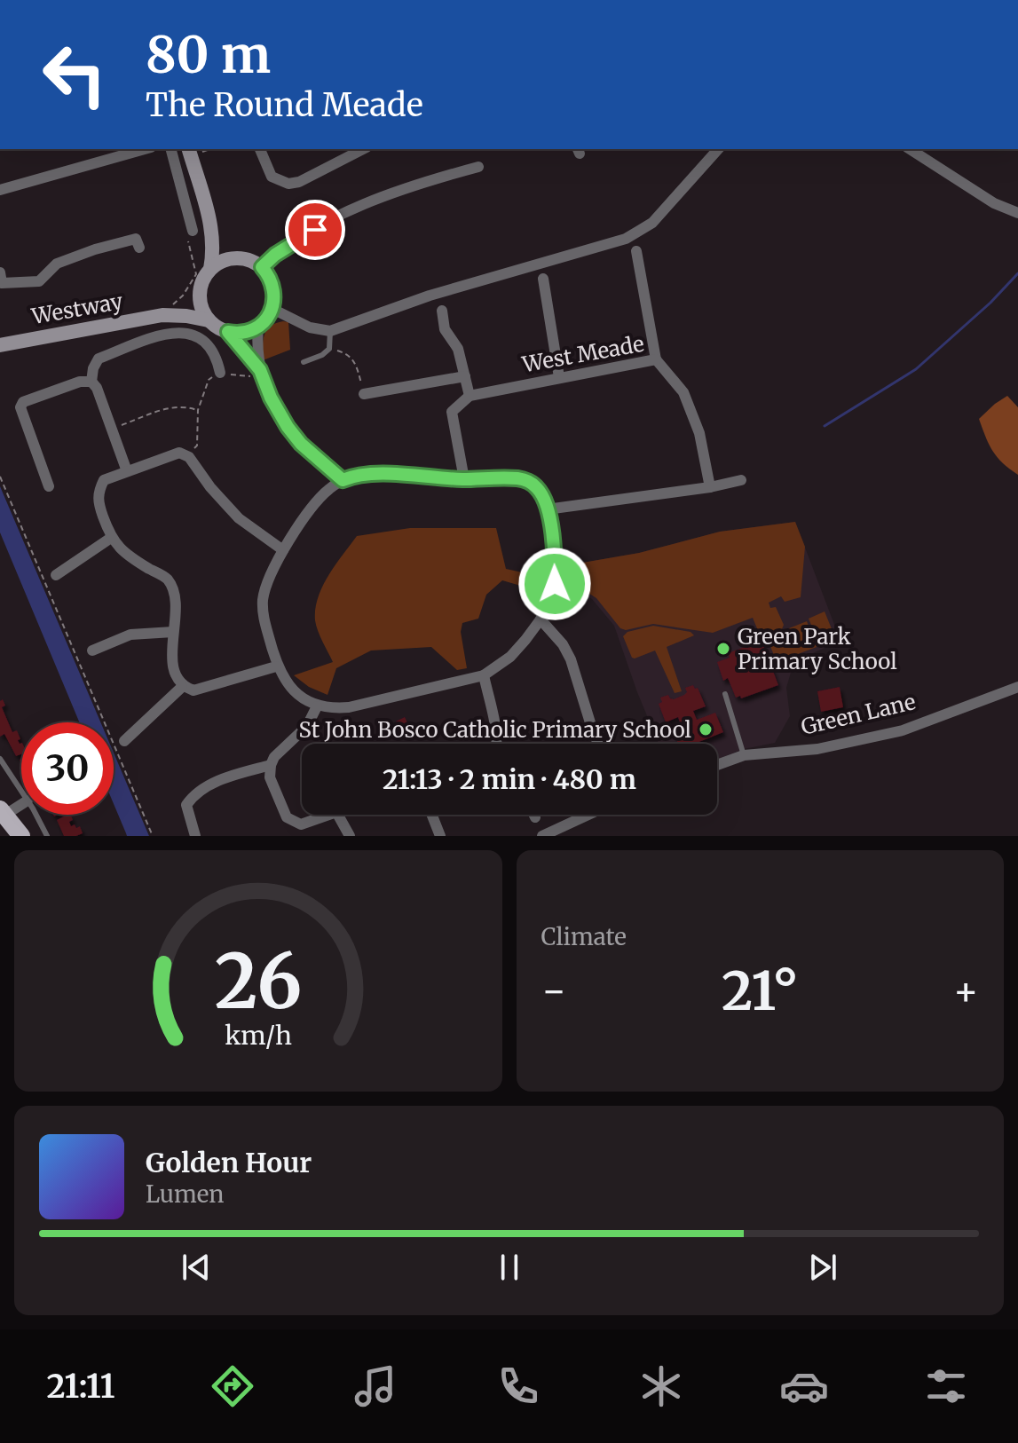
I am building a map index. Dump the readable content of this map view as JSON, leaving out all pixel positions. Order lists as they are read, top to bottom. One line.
{"streets":{"main road":["Westway"],"street":["West Meade","Green Lane"]},"places":["Green Park Primary School","St John Bosco Catholic Primary School"],"page":{"turn":["80 m","The Round Meade"],"limit":"30","trip":"21:13 · 2 min · 480 m","tile":"Climate","heat":["−","21°","+"],"song":["Golden Hour","Lumen"],"tabs":"21:11","gauge":["26","km/h"]}}
